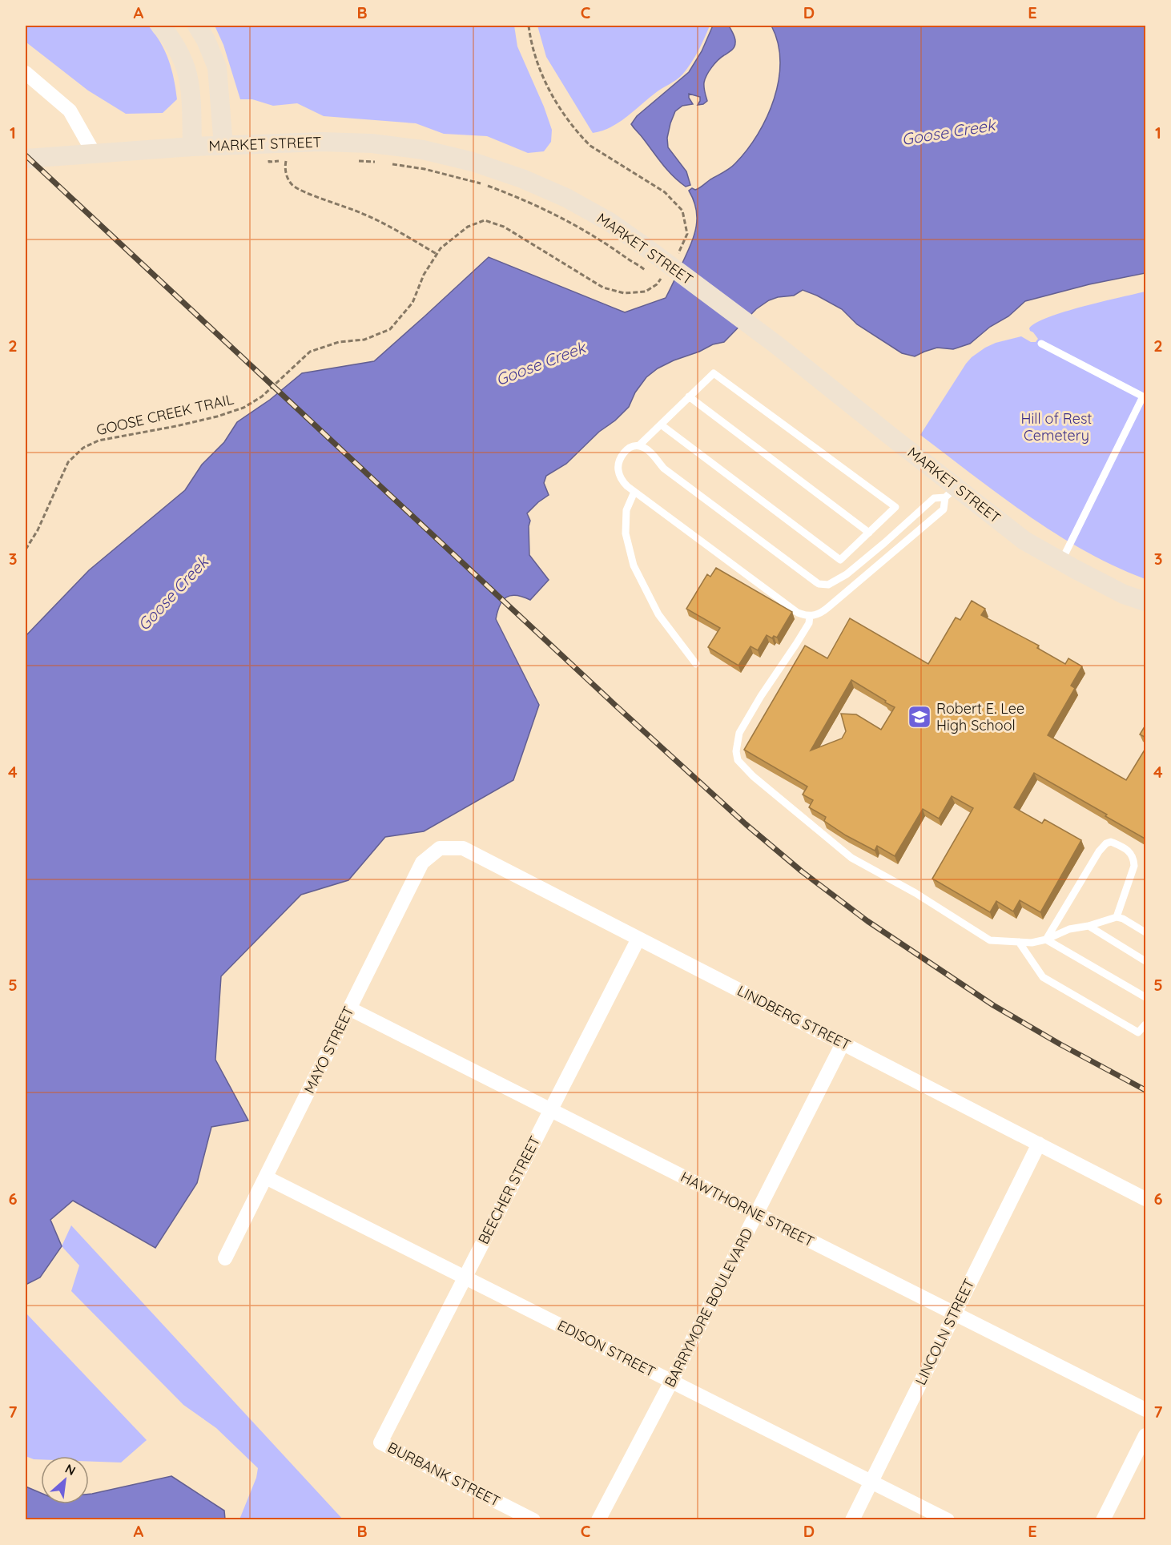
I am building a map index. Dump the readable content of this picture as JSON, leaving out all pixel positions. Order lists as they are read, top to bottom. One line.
{"streets":{"main road":["MARKET STREET"],"street":["LINDBERG STREET","MAYO STREET","BEECHER STREET","HAWTHORNE STREET","BARRYMORE BOULEVARD","LINCOLN STREET","EDISON STREET","BURBANK STREET"],"path":["GOOSE CREEK TRAIL"]},"crossings":[["LINDBERG STREET","MAYO STREET"],["LINDBERG STREET","BEECHER STREET"],["LINDBERG STREET","BARRYMORE BOULEVARD"],["LINDBERG STREET","LINCOLN STREET"],["MAYO STREET","HAWTHORNE STREET"],["MAYO STREET","EDISON STREET"],["BEECHER STREET","HAWTHORNE STREET"],["BEECHER STREET","EDISON STREET"],["BEECHER STREET","BURBANK STREET"],["HAWTHORNE STREET","BARRYMORE BOULEVARD"],["HAWTHORNE STREET","LINCOLN STREET"],["BARRYMORE BOULEVARD","EDISON STREET"],["LINCOLN STREET","EDISON STREET"]],"water":["Goose Creek"],"parks":["Hill of Rest Cemetery"],"places":{"school or university":["Robert E. Lee High School"]},"north":"top right","grid":{"columns":["A","B","C","D","E"],"rows":["1","2","3","4","5","6","7"]}}
